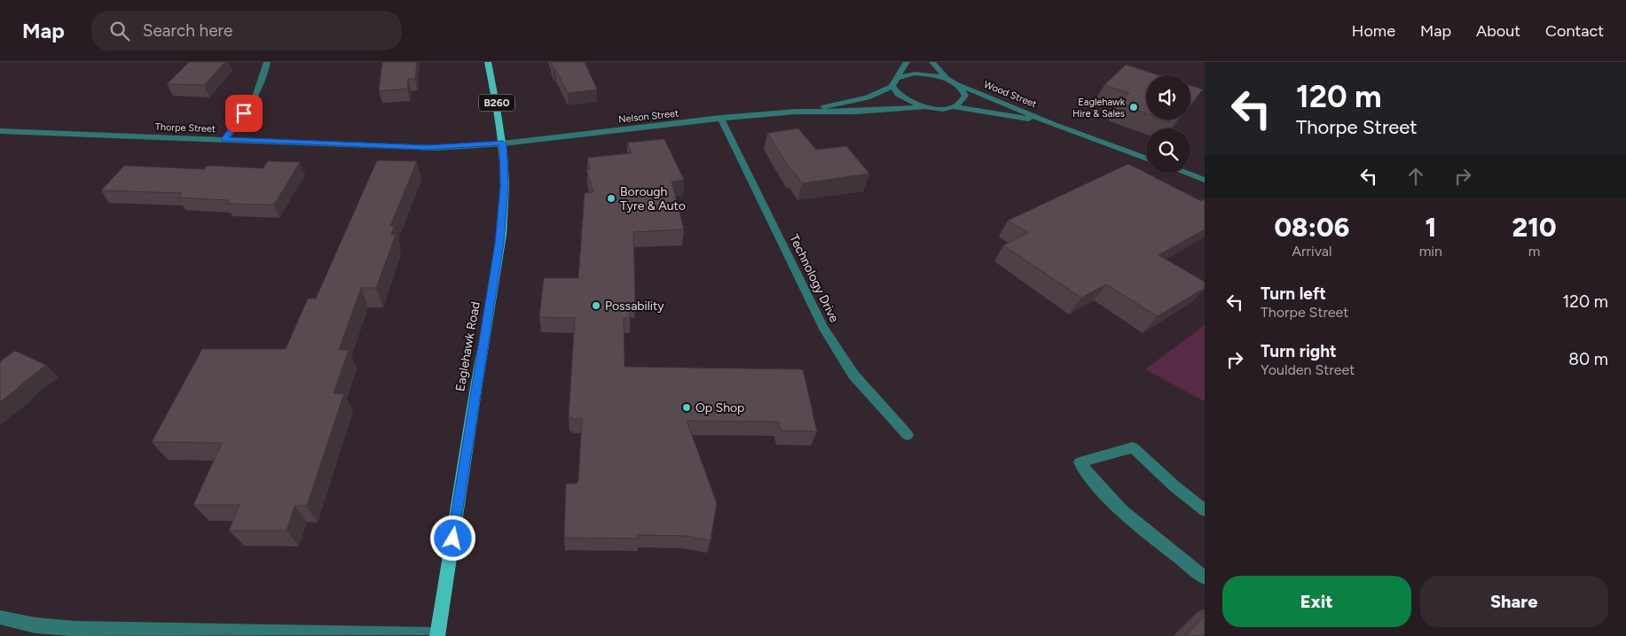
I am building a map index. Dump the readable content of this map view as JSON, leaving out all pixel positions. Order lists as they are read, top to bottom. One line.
{"streets":{"main road":["B260","Eaglehawk Road"],"street":["Wood Street","Nelson Street","Thorpe Street","Technology Drive"]},"crossings":[["Wood Street","Nelson Street"],["Nelson Street","Thorpe Street"],["Nelson Street","Technology Drive"],["Nelson Street","Eaglehawk Road"],["Thorpe Street","Eaglehawk Road"]],"places":["Eaglehawk Hire & Sales","Borough Tyre & Auto","Possability","Op Shop"],"page":{"header":"Map","search":"Search here","nav":["Home","Map","About","Contact"],"turn":["120 m","Thorpe Street"],"eta":["08:06","Arrival","1","min","210","m"],"list":[{"name":"Turn left","note":"Thorpe Street","value":"120 m"},{"name":"Turn right","note":"Youlden Street","value":"80 m"}],"buttons":["Exit","Share"]}}
